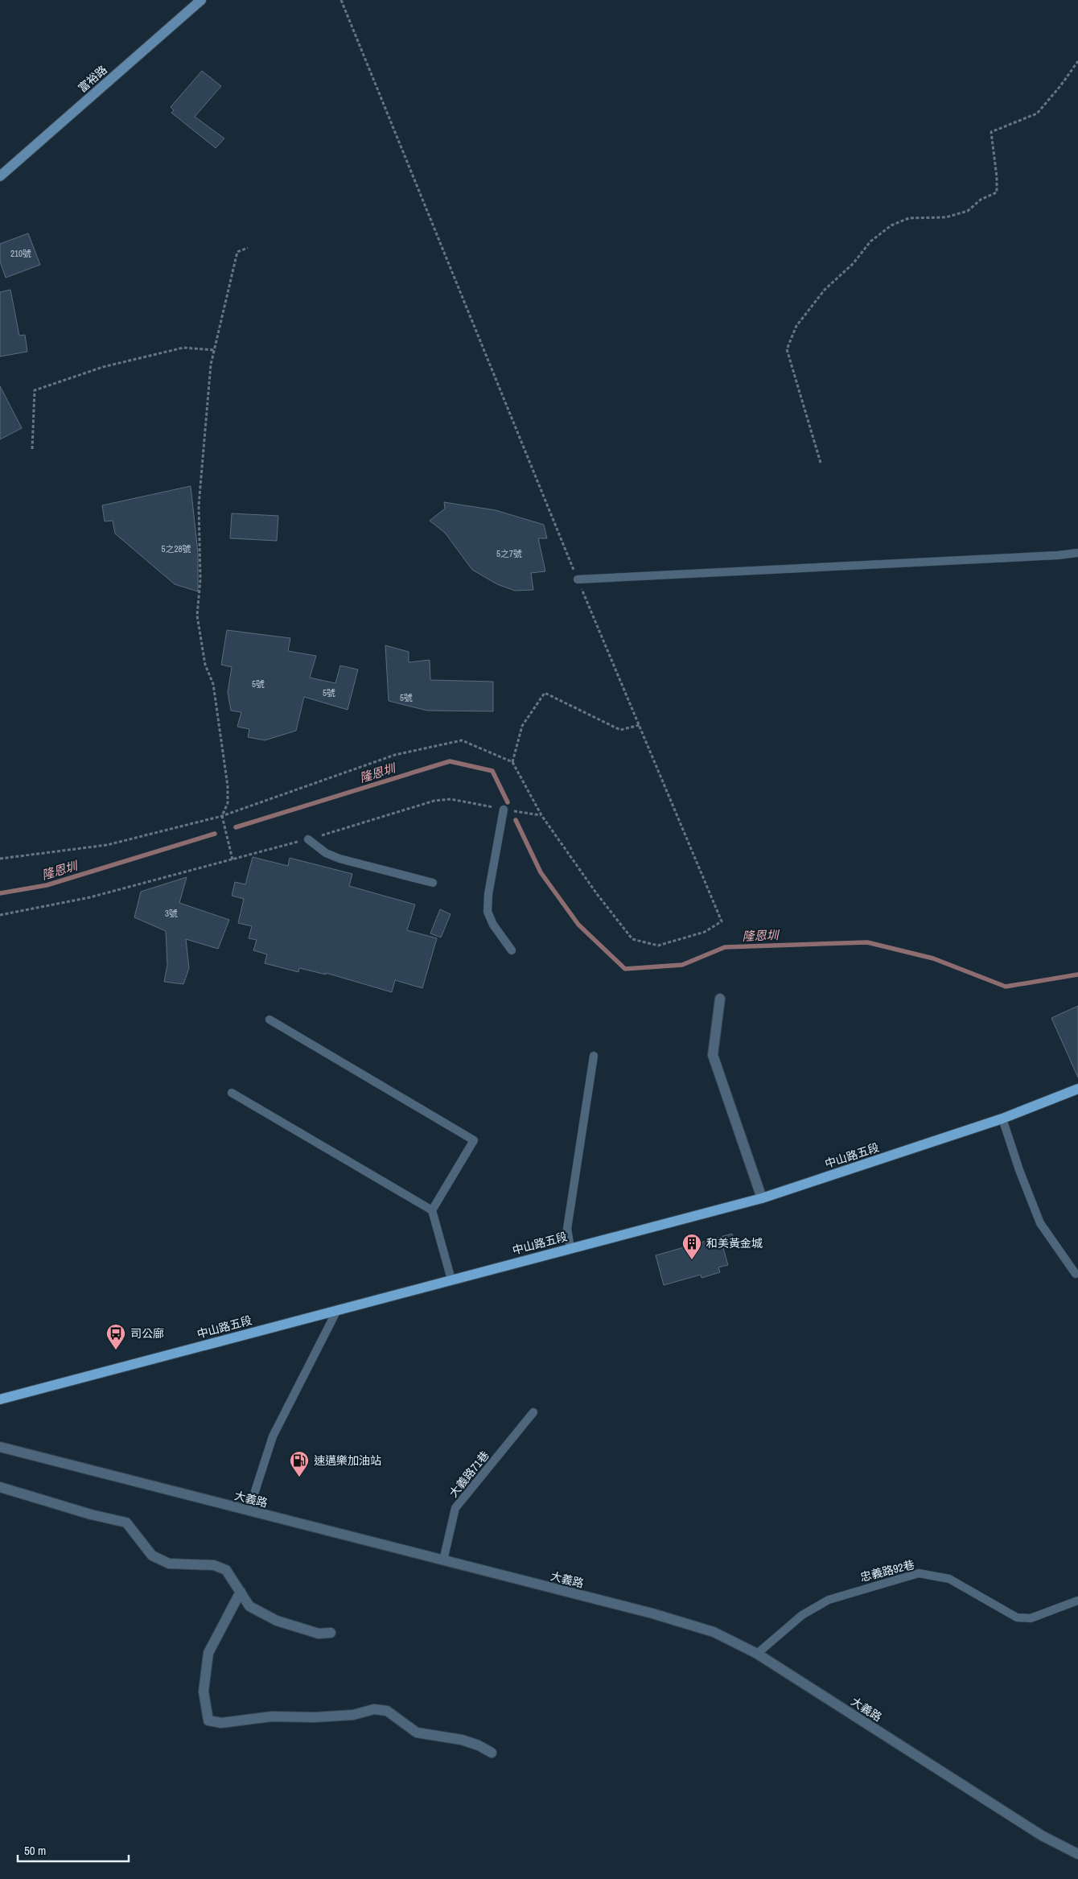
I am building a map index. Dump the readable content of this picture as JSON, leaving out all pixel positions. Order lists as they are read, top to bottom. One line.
{"streets":{"main road":["中山路五段"],"street":["富裕路","大義路"],"lane":["大義路71巷","忠義路92巷"]},"crossings":[["大義路71巷","大義路"],["大義路","忠義路92巷"]],"water":["隆恩圳"],"places":{"building":["和美黃金城"],"bus stop":["司公廍"],"fuel station":["速邁樂加油站"]},"house_numbers":["210號","5之28號","5之7號","5號","5號","5號","3號"],"scale_bar":"50 m"}
